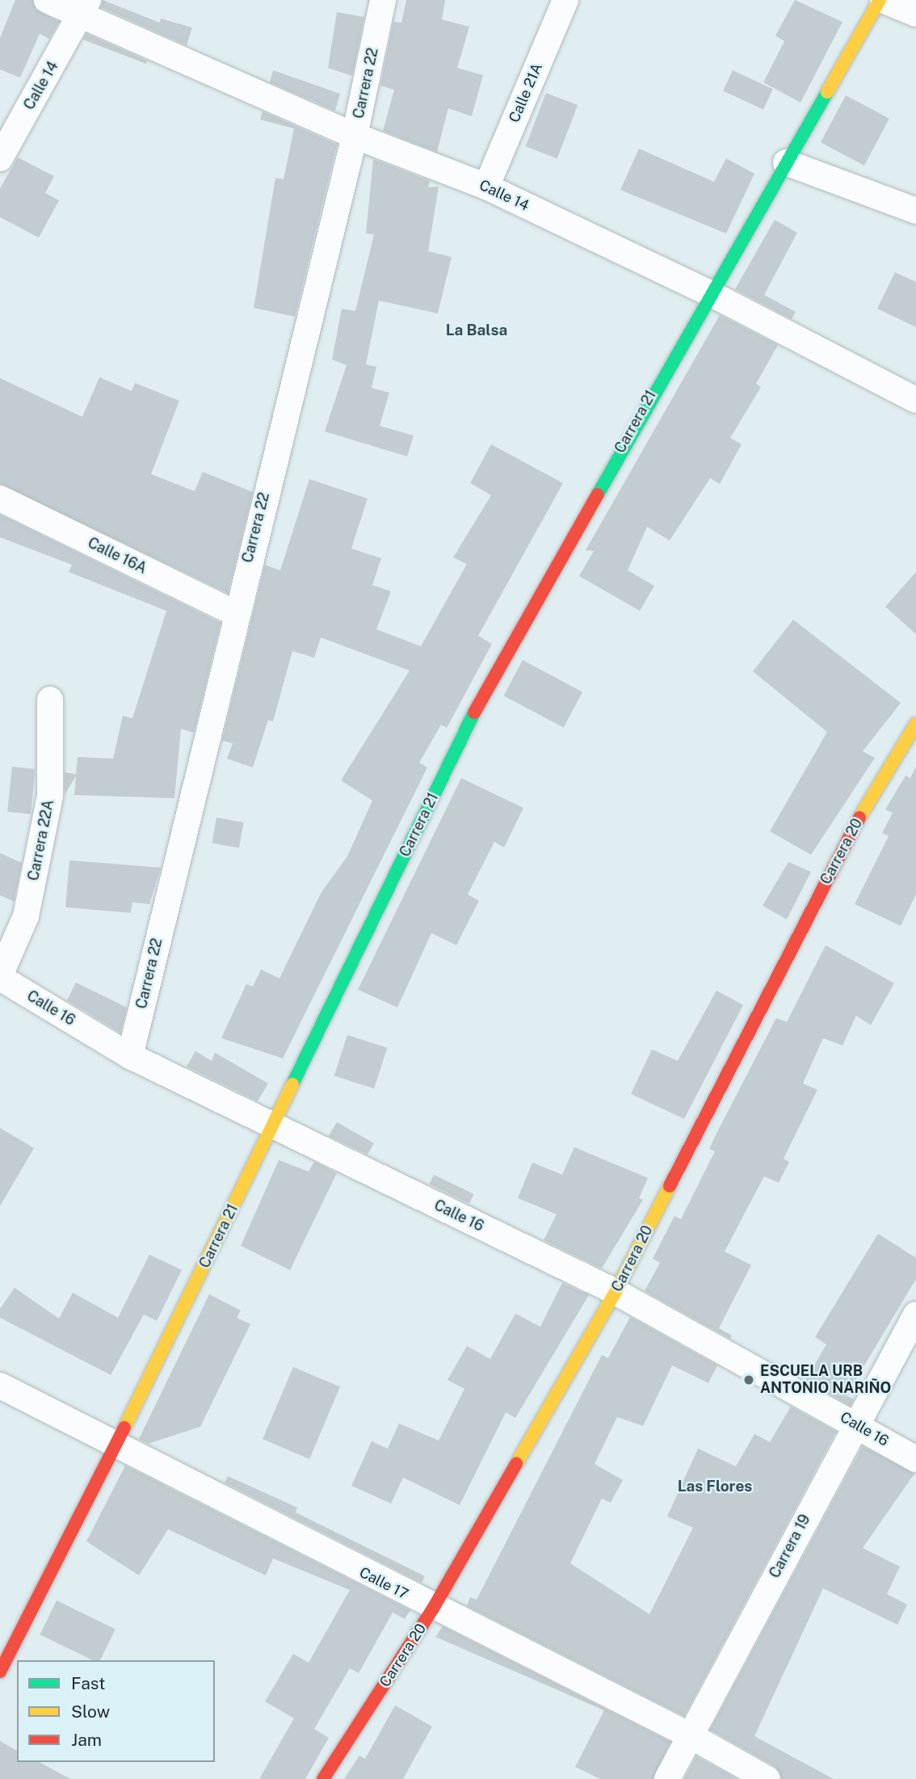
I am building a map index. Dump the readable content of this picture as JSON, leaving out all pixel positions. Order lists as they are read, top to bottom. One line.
{"streets":{"street":["Carrera 22","Calle 14","Calle 21A","Carrera 21","Calle 16A","Carrera 22A","Carrera 20","Calle 16","Carrera 19","Calle 17"]},"crossings":[["Carrera 22","Calle 14"],["Carrera 22","Calle 16A"],["Carrera 22","Calle 16"],["Calle 14","Calle 21A"],["Calle 14","Carrera 21"],["Carrera 21","Calle 16"],["Carrera 21","Calle 17"],["Carrera 22A","Calle 16"],["Carrera 20","Calle 16"],["Carrera 20","Calle 17"],["Calle 16","Carrera 19"],["Carrera 19","Calle 17"]],"districts":["La Balsa","Las Flores"],"places":["ESCUELA URB ANTONIO NARIÑO"],"legend":["Fast","Slow","Jam"]}
